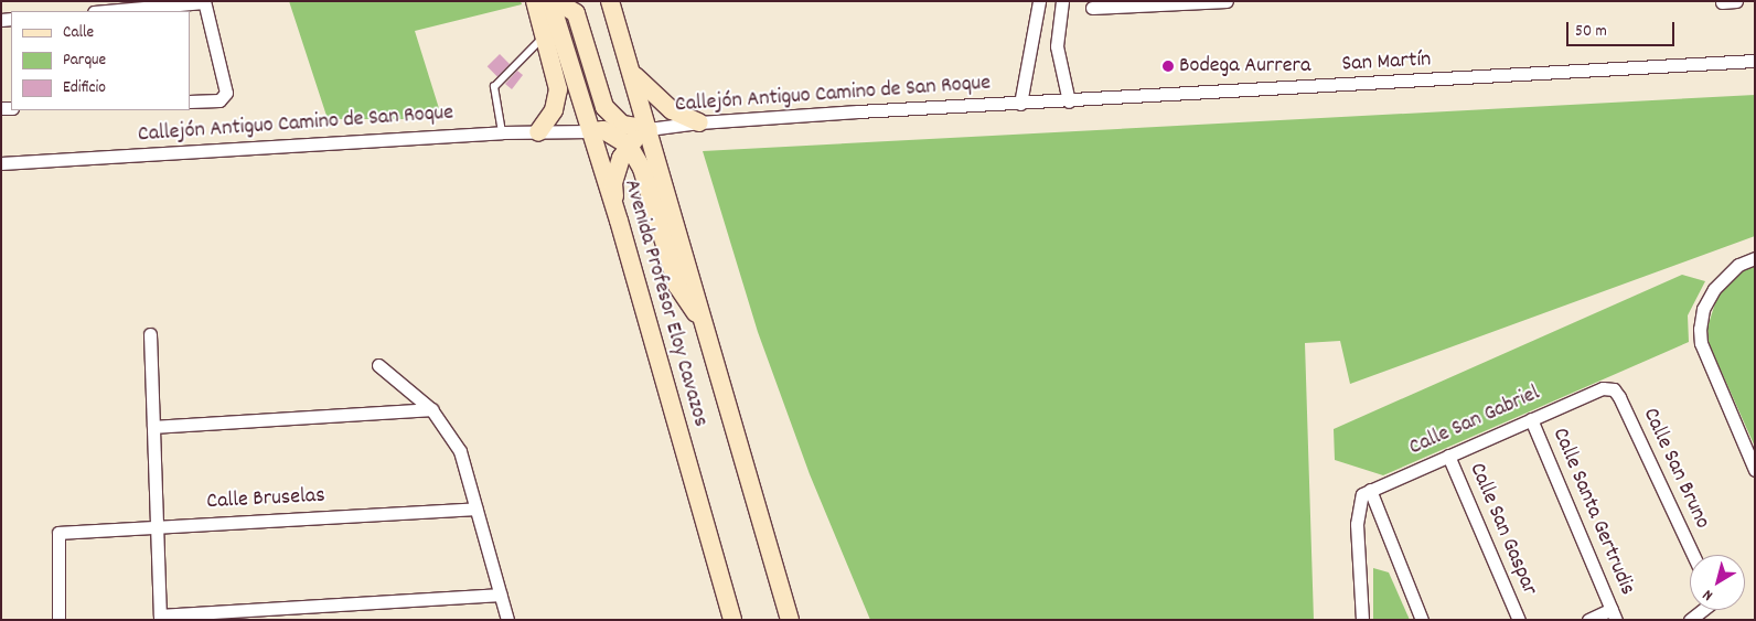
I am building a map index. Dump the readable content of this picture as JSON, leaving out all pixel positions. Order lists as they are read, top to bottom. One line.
{"streets":{"main road":["Avenida Profesor Eloy Cavazos"],"street":["San Martín","Callejón Antiguo Camino de San Roque","Calle San Gabriel","Calle San Bruno","Calle Bruselas","Calle Santa Gertrudis","Calle San Gaspar"]},"crossings":[["San Martín","Callejón Antiguo Camino de San Roque"],["Callejón Antiguo Camino de San Roque","Avenida Profesor Eloy Cavazos"],["Calle San Gabriel","Calle San Bruno"],["Calle San Gabriel","Calle Santa Gertrudis"],["Calle San Gabriel","Calle San Gaspar"]],"places":["Bodega Aurrera"],"legend":["Calle","Parque","Edificio"],"scale_bar":"50 m","north":"bottom left"}
